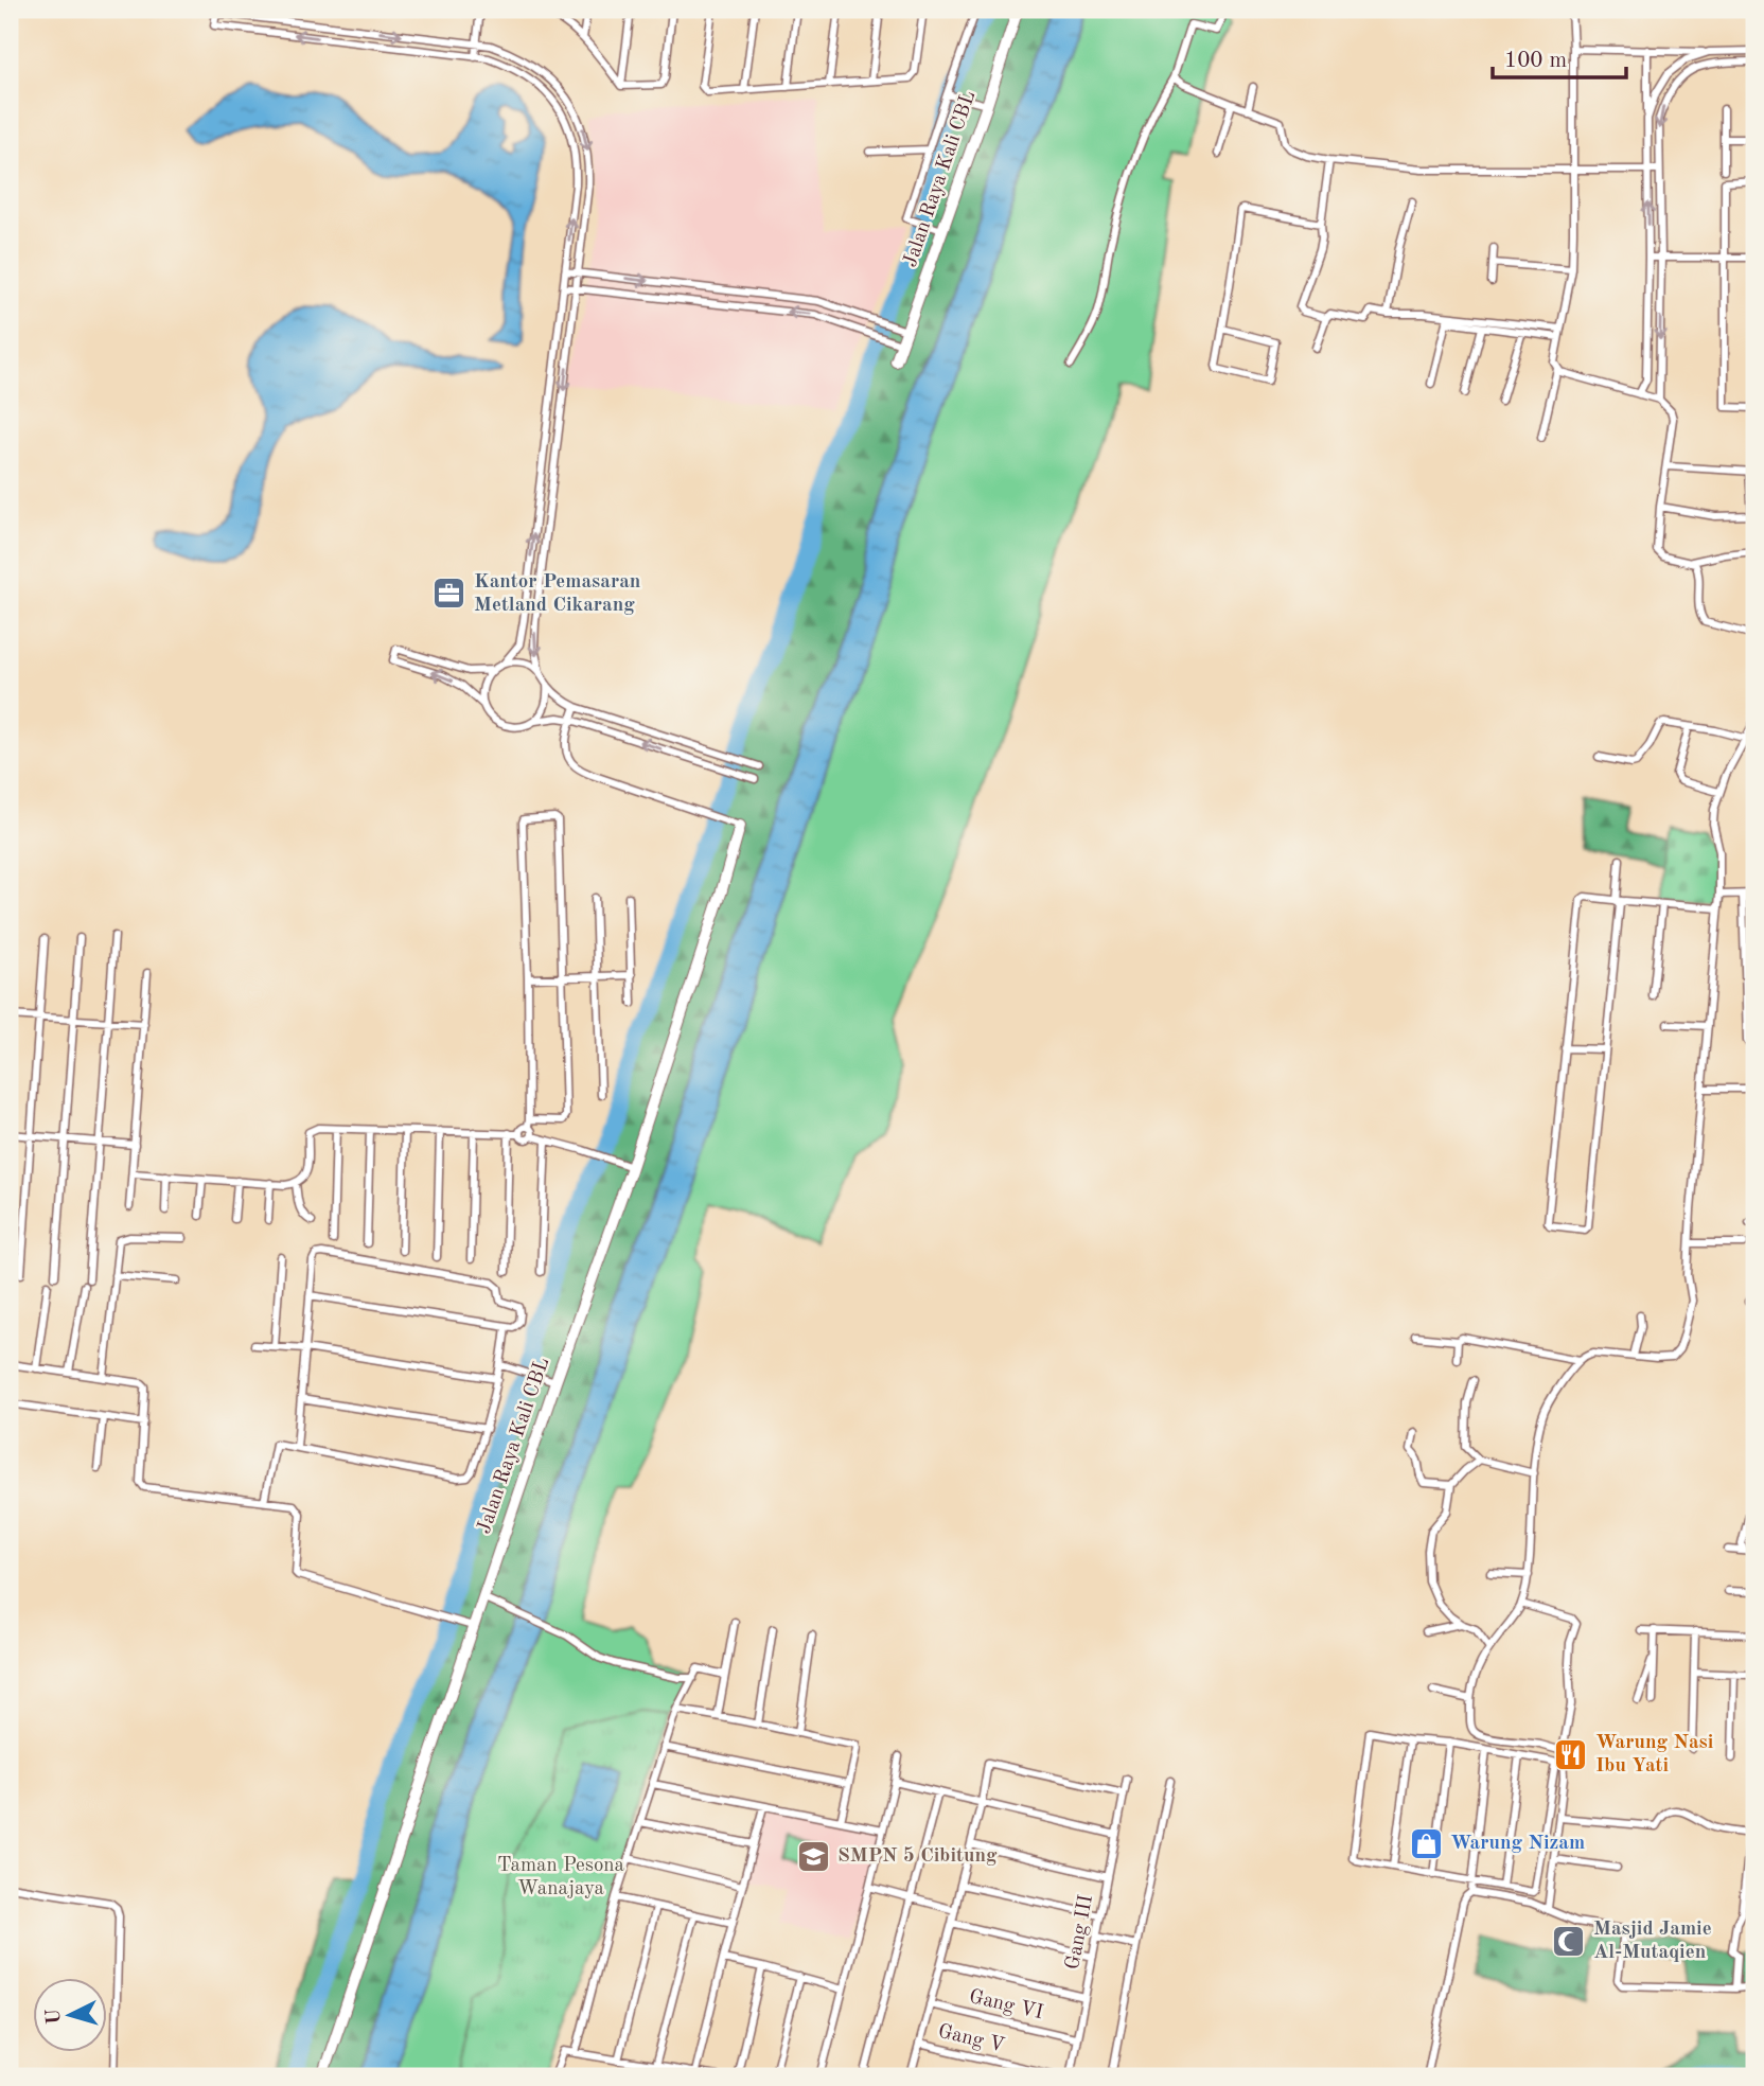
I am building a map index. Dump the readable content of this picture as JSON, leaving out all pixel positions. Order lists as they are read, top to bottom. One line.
{"streets":{"main road":["Jalan Raya Kali CBL"],"street":["Gang III","Gang VI","Gang V"]},"crossings":[["Gang III","Gang VI"]],"parks":["Taman Pesona Wanajaya"],"places":{"office":["Kantor Pemasaran Metland Cikarang"],"restaurant":["Warung Nasi Ibu Yati"],"shop":["Warung Nizam"],"school or university":["SMPN 5 Cibitung"],"mosque":["Masjid Jamie Al-Mutaqien"]},"scale_bar":"100 m","north":"left"}
